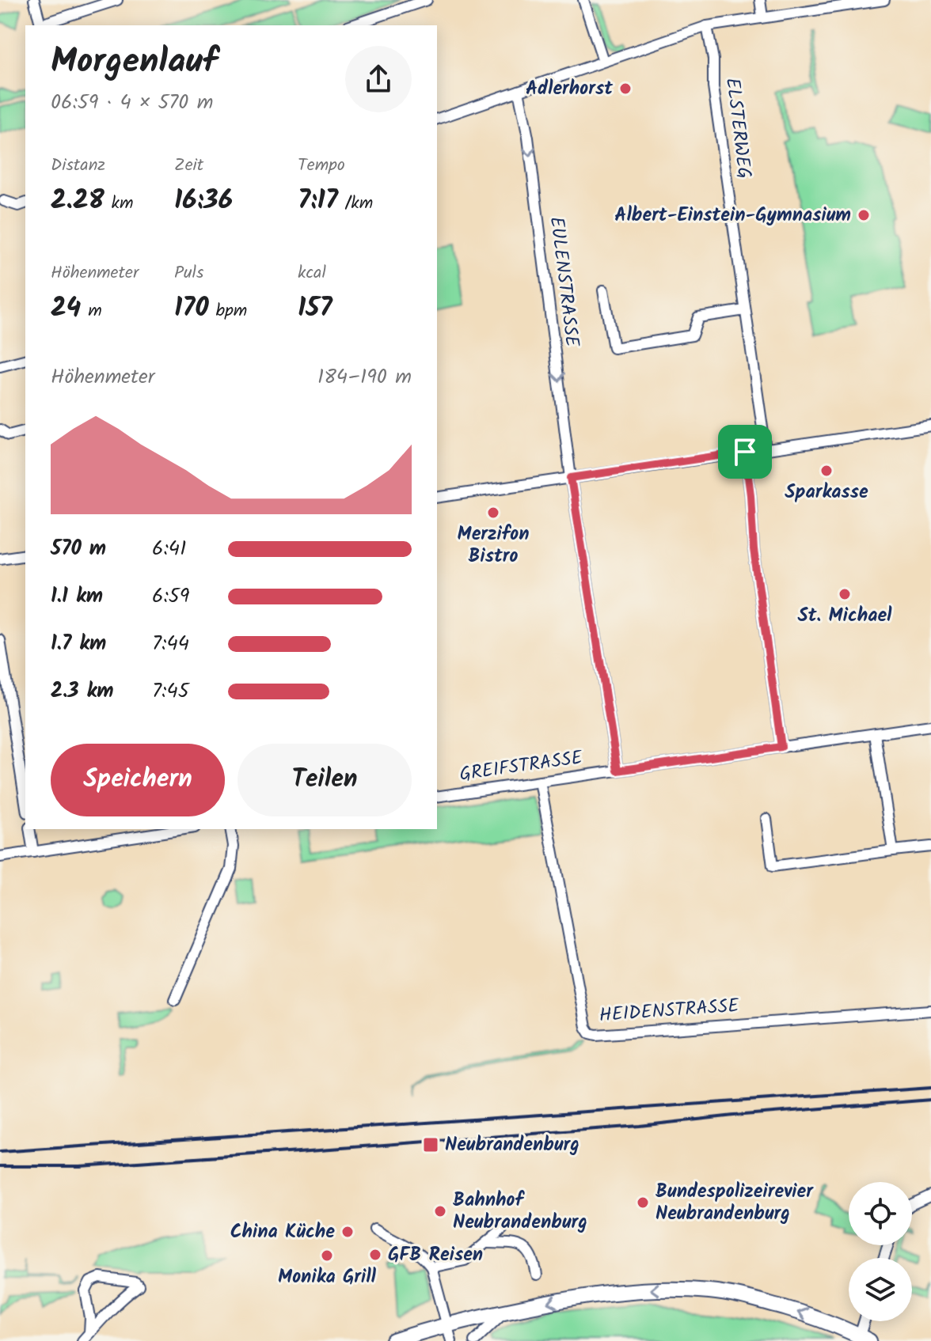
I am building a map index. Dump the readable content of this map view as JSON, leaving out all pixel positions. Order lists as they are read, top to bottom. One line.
{"streets":{"street":["ELSTERWEG","EULENSTRASSE","GREIFSTRASSE","HEIDENSTRASSE"]},"crossings":[["EULENSTRASSE","GREIFSTRASSE"],["GREIFSTRASSE","HEIDENSTRASSE"]],"one_way":["EULENSTRASSE"],"places":{"other":["Adlerhorst","Albert-Einstein-Gymnasium","Sparkasse","Merzifon Bistro","St. Michael","Bundespolizeirevier Neubrandenburg","Bahnhof Neubrandenburg","China Küche","GFB Reisen","Monika Grill"],"transit":["Neubrandenburg"]},"page":{"heading":["Morgenlauf","06:59 · 4 × 570 m"],"stats":[["Distanz","2.28 km"],["Zeit","16:36"],["Tempo","7:17 /km"],["Höhenmeter","24 m"],["Puls","170 bpm"],["kcal","157"]],"chart":["Höhenmeter","184–190 m"],"list":[{"name":"570 m","note":"6:41"},{"name":"1.1 km","note":"6:59"},{"name":"1.7 km","note":"7:44"},{"name":"2.3 km","note":"7:45"}],"buttons":["Speichern","Teilen"]}}
